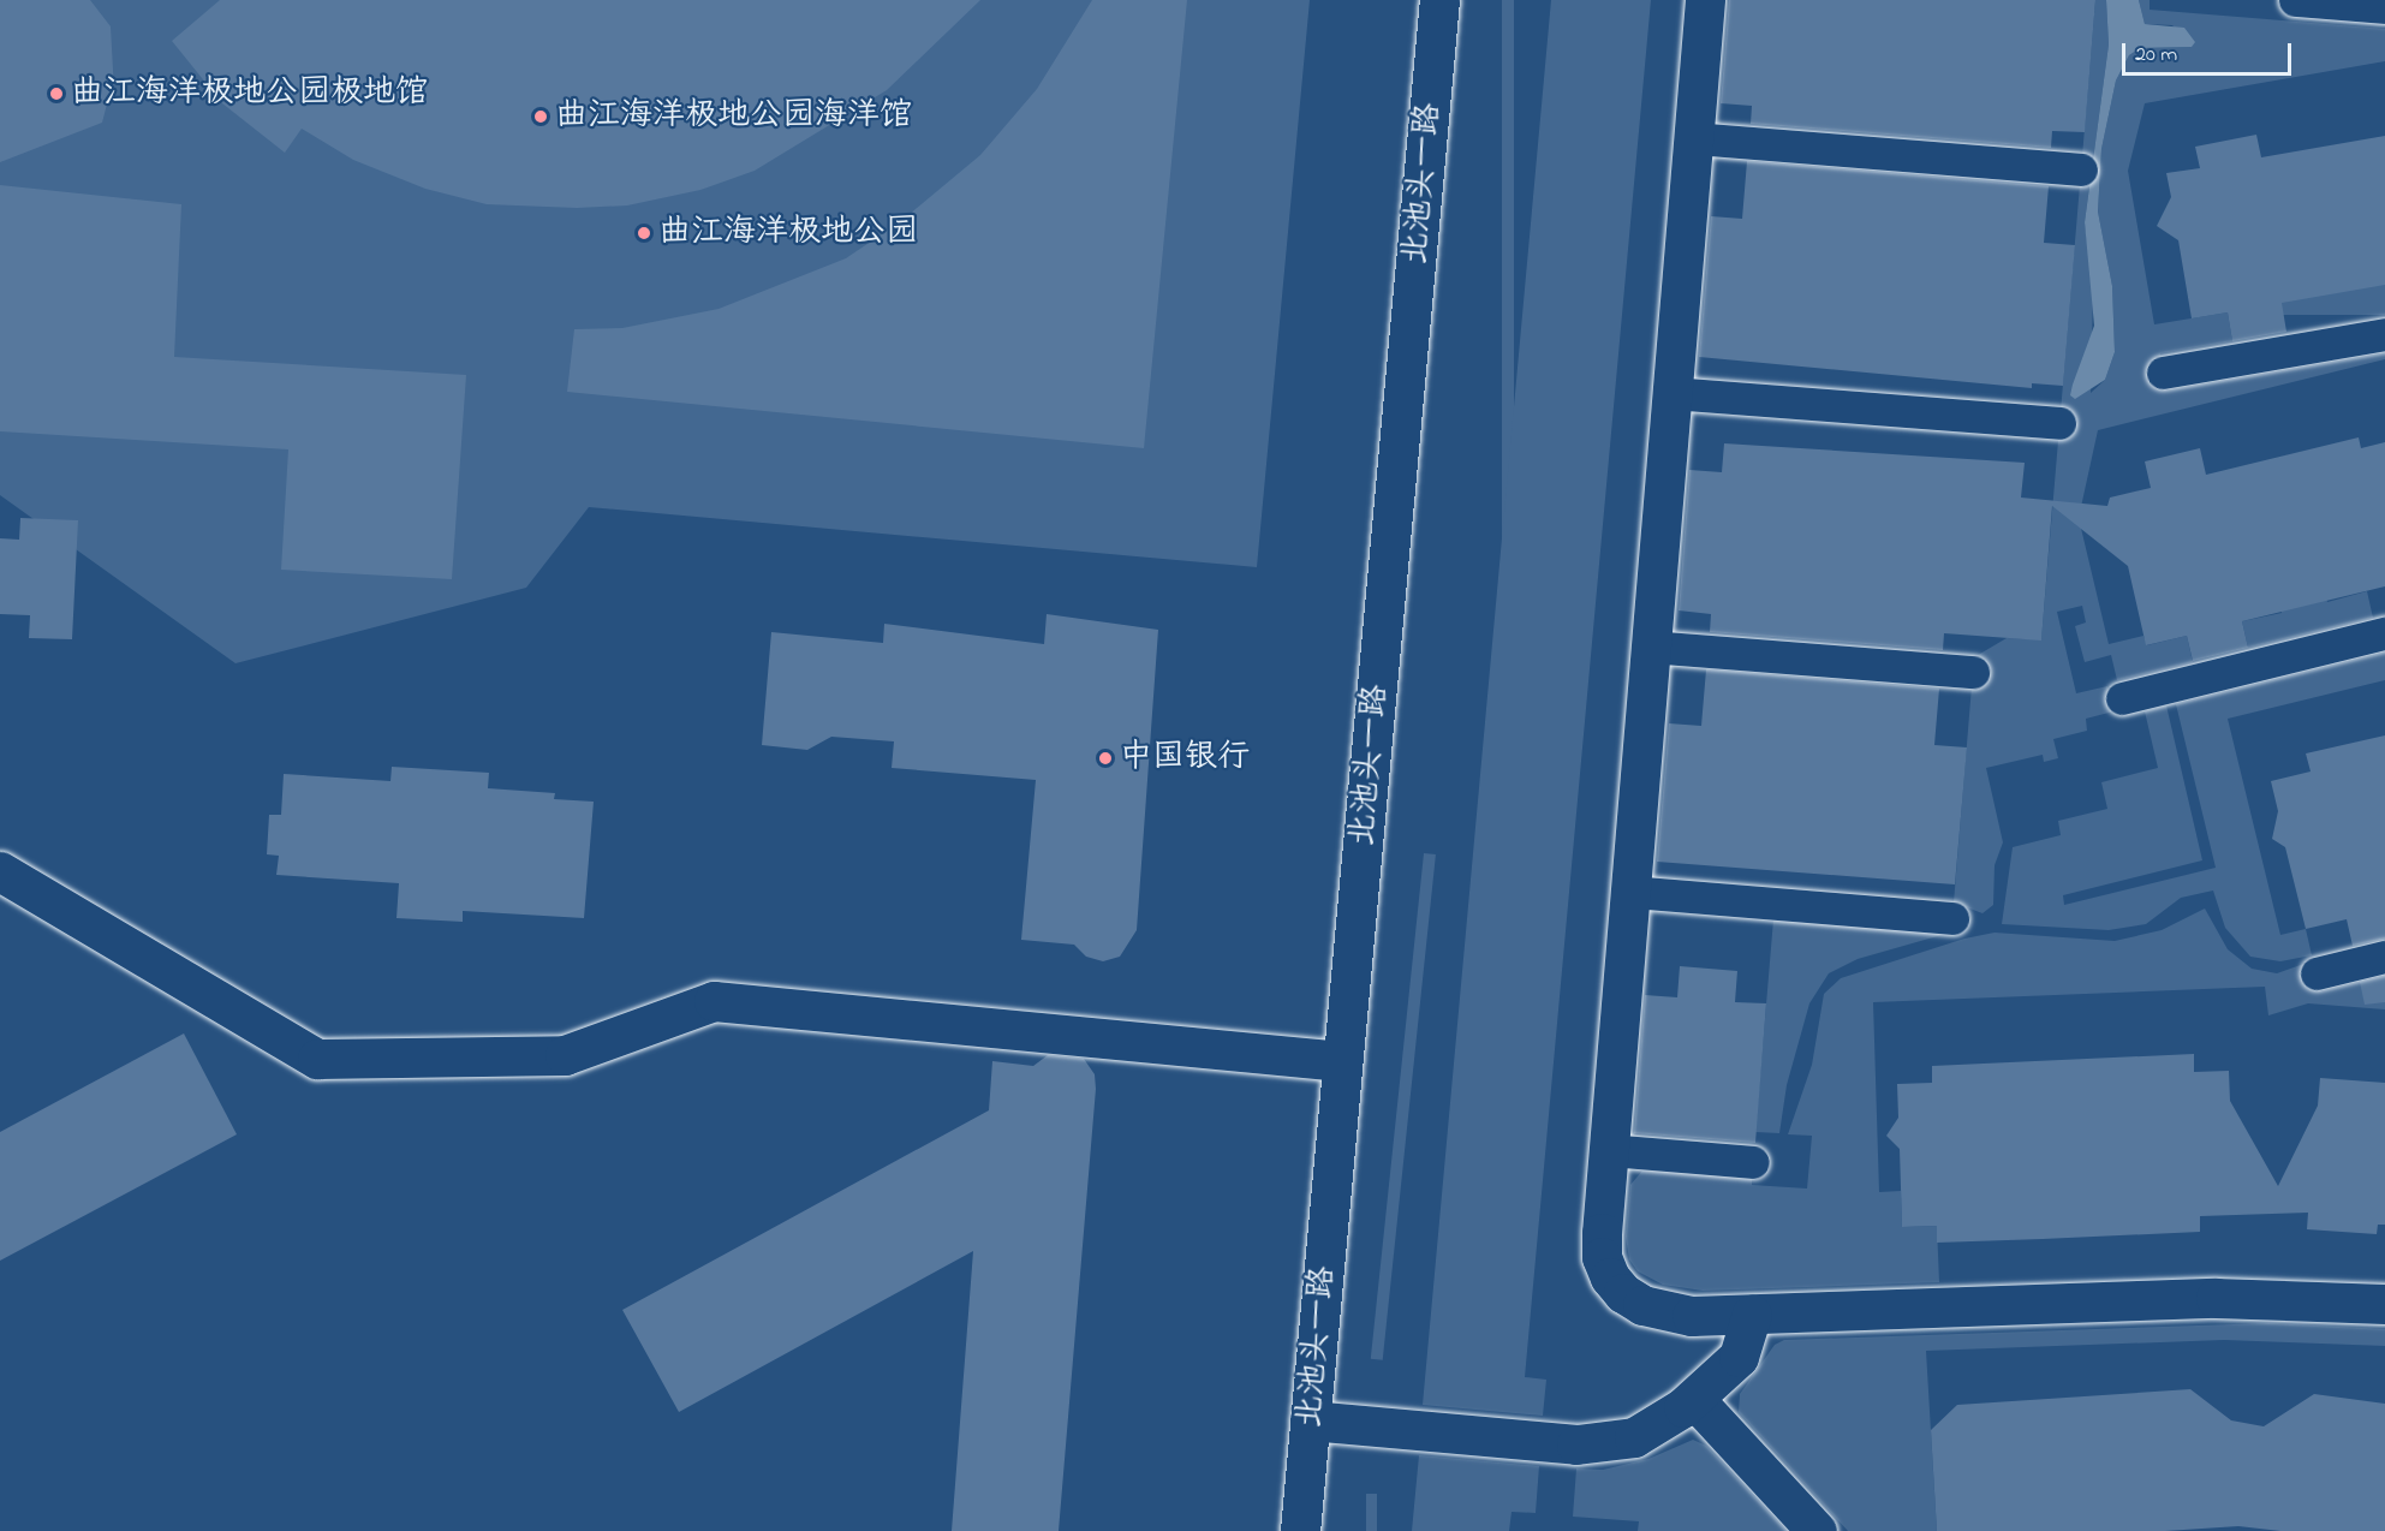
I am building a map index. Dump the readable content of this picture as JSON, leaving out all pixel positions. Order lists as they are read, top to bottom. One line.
{"streets":{"street":["北池头一路"]},"places":["曲江海洋极地公园极地馆","曲江海洋极地公园海洋馆","曲江海洋极地公园","中国银行"],"scale_bar":"20 m"}
